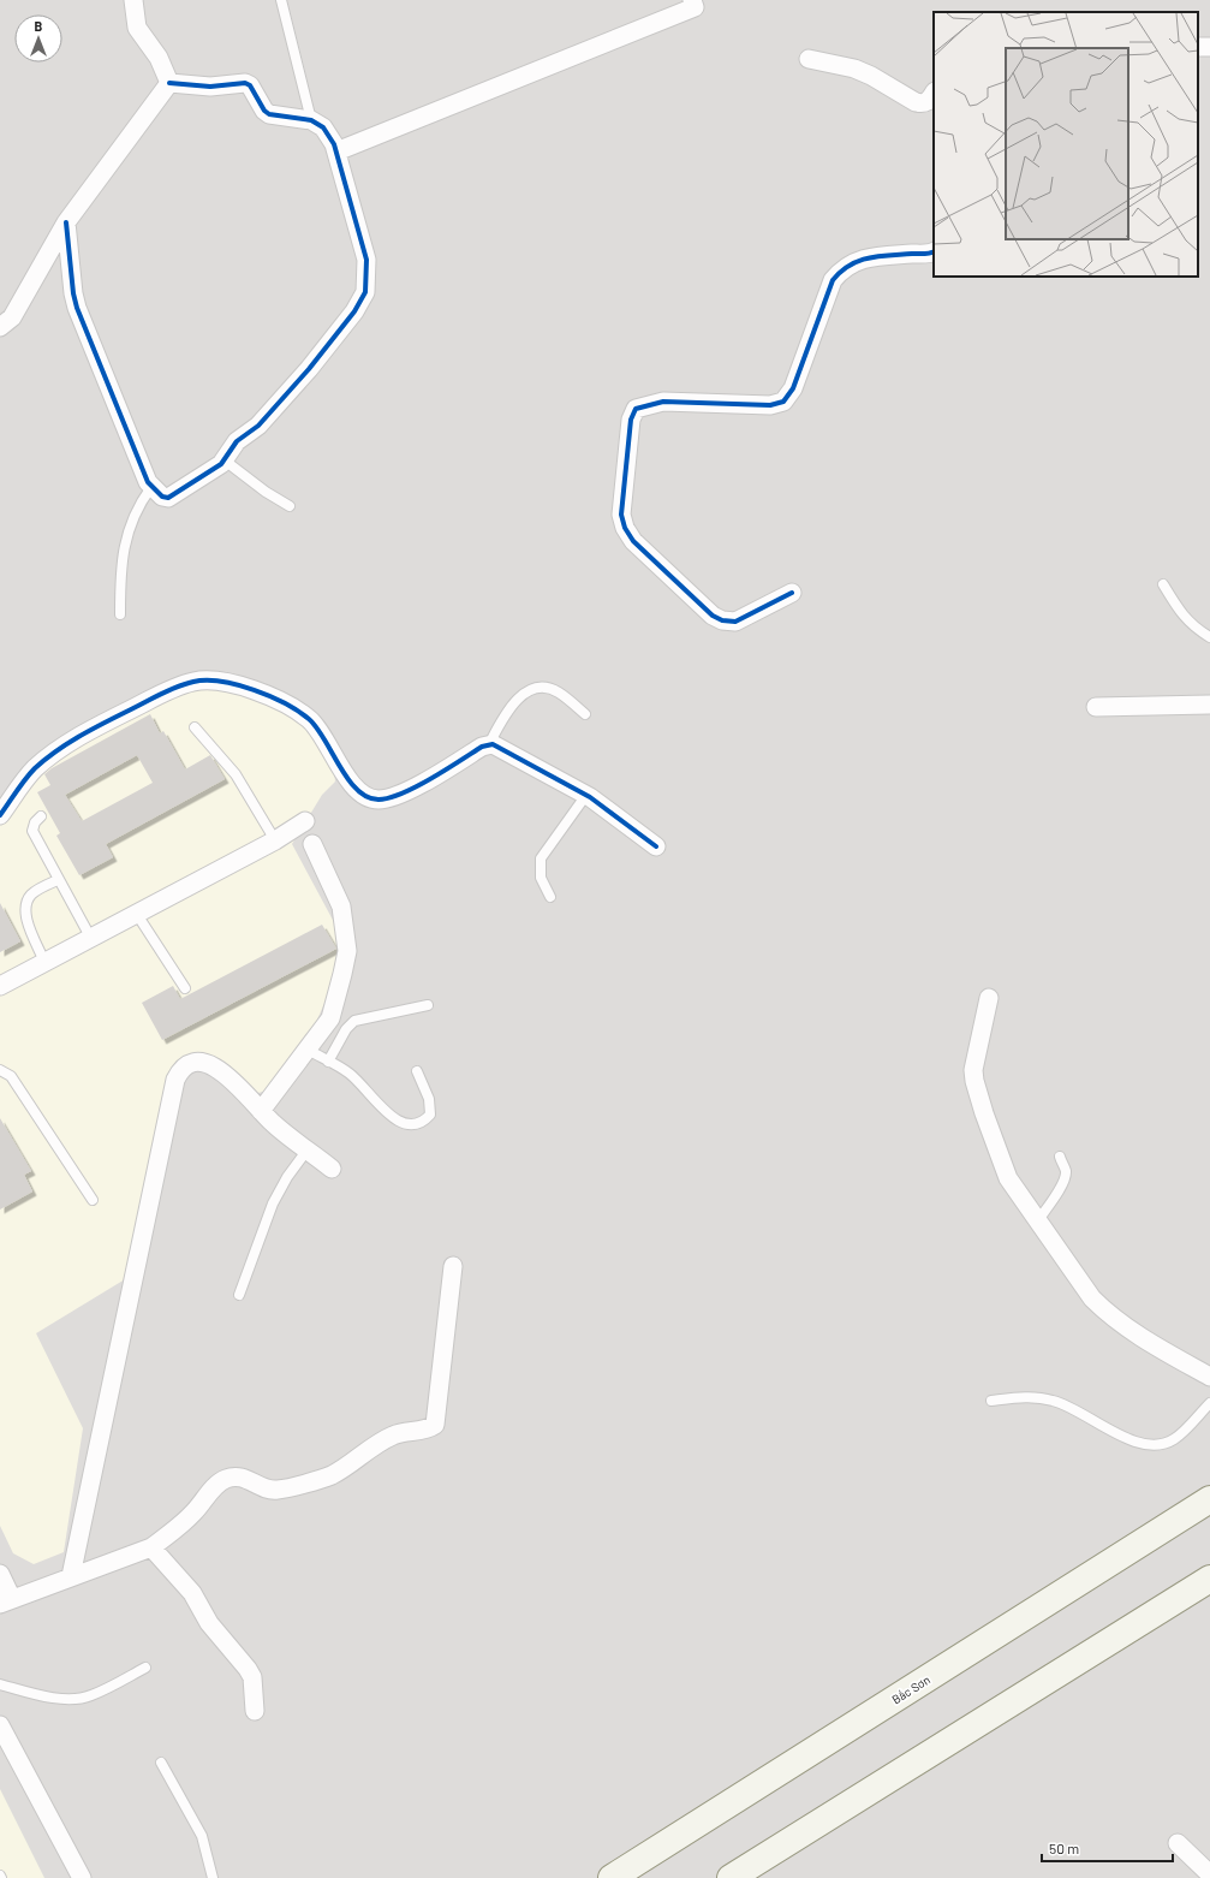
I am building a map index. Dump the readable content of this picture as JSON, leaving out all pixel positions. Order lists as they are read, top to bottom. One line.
{"streets":{"main road":["Bắc Sơn"]},"scale_bar":"50 m","north":"top"}
